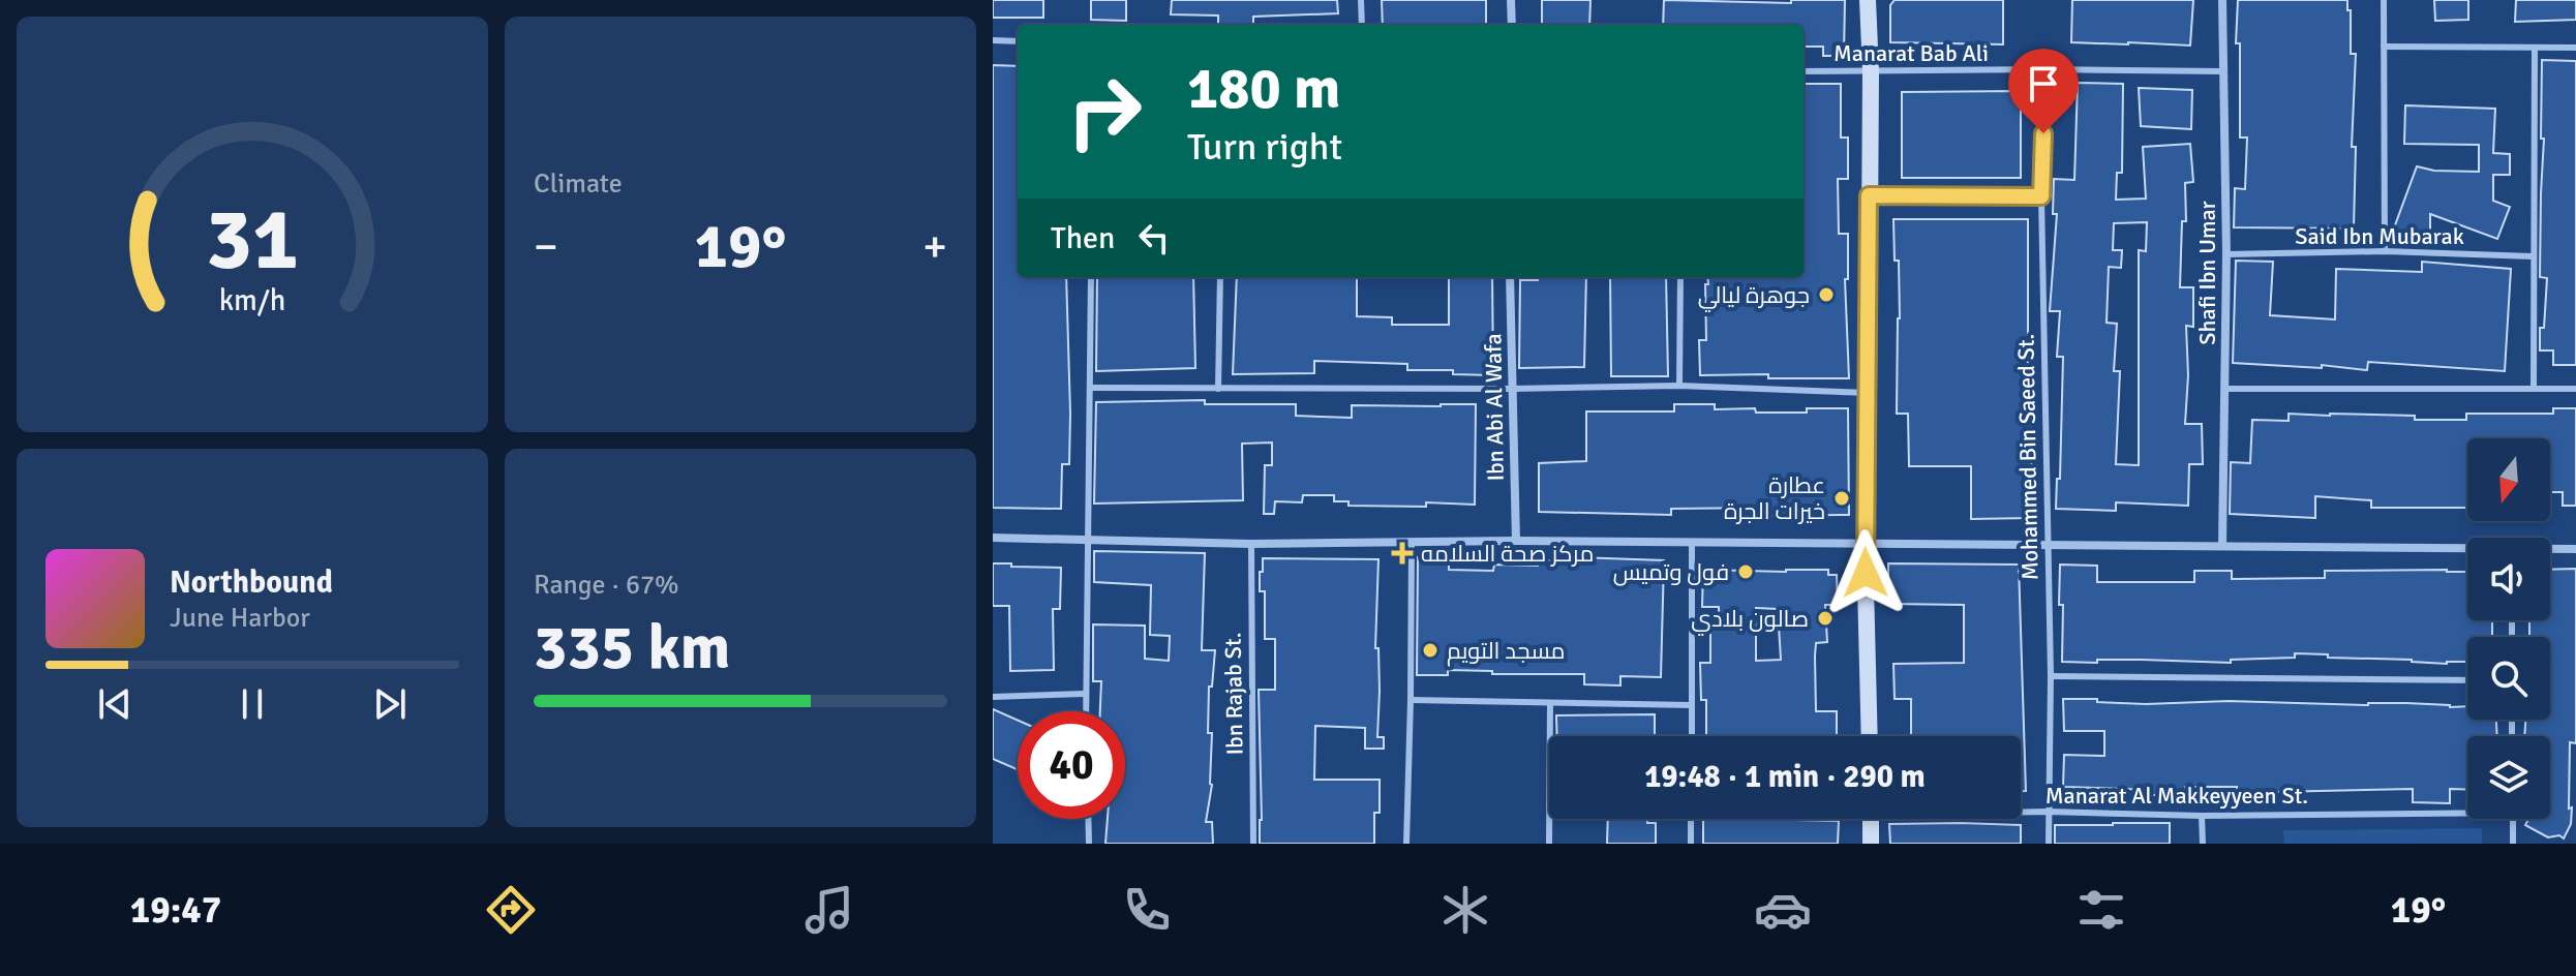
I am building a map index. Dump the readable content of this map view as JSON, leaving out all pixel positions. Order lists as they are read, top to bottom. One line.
{"streets":{"street":["Shafi Ibn Umar","Ibn Abi Al Wafa"],"lane":["Manarat Bab Ali","Said Ibn Mubarak","Mohammed Bin Saeed St.","Ibn Rajab St.","Manarat Al Makkeyyeen St."]},"crossings":[["Manarat Bab Ali","Shafi Ibn Umar"],["Manarat Bab Ali","Mohammed Bin Saeed St."],["Said Ibn Mubarak","Shafi Ibn Umar"],["Mohammed Bin Saeed St.","Manarat Al Makkeyyeen St."]],"places":{"other":["جوهرة ليالي","عطارة خيرات الجرة","فول وتميس","صالون بلادي","مسجد التويم"],"health":["مركز صحة السلامه"]},"north":"bottom","page":{"tile":["Climate",["Range · 67%","335 km"]],"turn":["180 m","Turn right"],"then":"Then","heat":["−","19°","+"],"song":["Northbound","June Harbor"],"limit":"40","trip":"19:48 · 1 min · 290 m","tabs":["19:47","19°"],"gauge":["31","km/h"]}}
